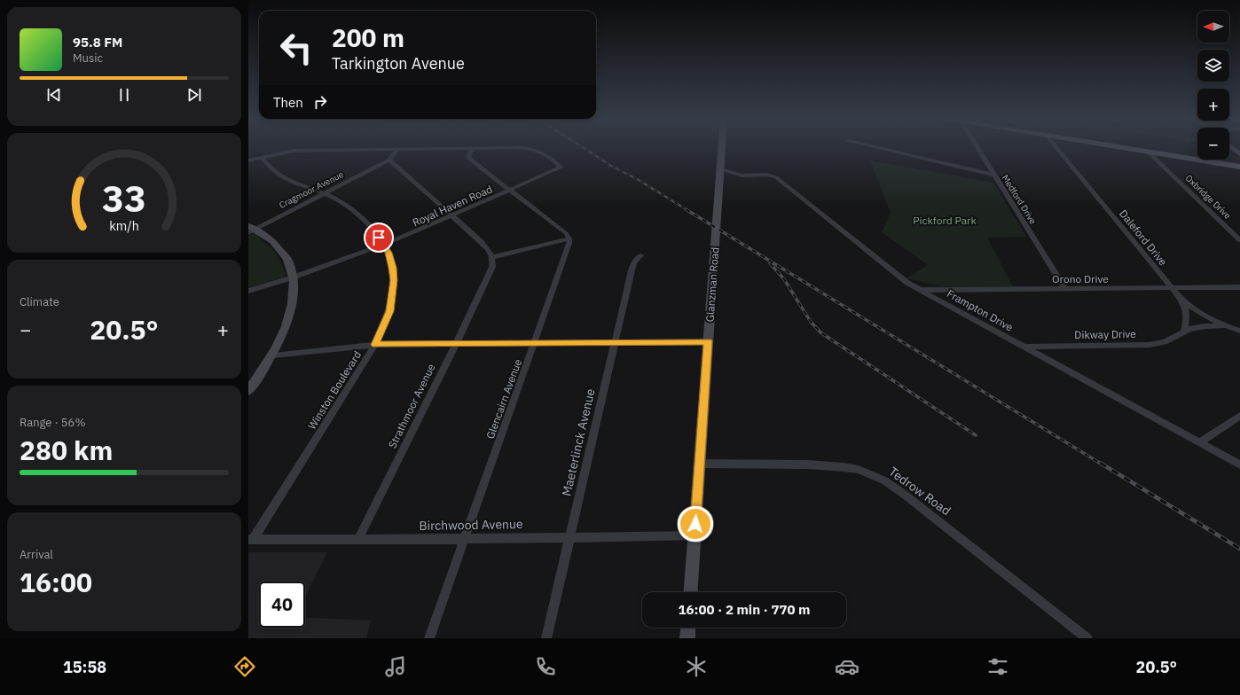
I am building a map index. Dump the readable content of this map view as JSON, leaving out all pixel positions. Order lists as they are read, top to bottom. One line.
{"streets":{"street":["Cragmoor Avenue","Oxbridge Drive","Medford Drive","Royal Haven Road","Daleford Drive","Orono Drive","Glanzman Road","Frampton Drive","Dikway Drive","Winston Boulevard","Glencairn Avenue","Strathmoor Avenue","Maeterlinck Avenue","Tedrow Road","Birchwood Avenue"]},"crossings":[["Cragmoor Avenue","Winston Boulevard"],["Medford Drive","Orono Drive"],["Royal Haven Road","Winston Boulevard"],["Daleford Drive","Orono Drive"],["Daleford Drive","Dikway Drive"],["Orono Drive","Frampton Drive"],["Glanzman Road","Frampton Drive"],["Glanzman Road","Tedrow Road"],["Glanzman Road","Birchwood Avenue"],["Frampton Drive","Dikway Drive"],["Winston Boulevard","Birchwood Avenue"],["Glencairn Avenue","Birchwood Avenue"],["Strathmoor Avenue","Birchwood Avenue"],["Maeterlinck Avenue","Birchwood Avenue"]],"parks":["Pickford Park"],"north":"left","page":{"map_buttons":["+","−"],"turn":["200 m","Tarkington Avenue"],"song":["95.8 FM","Music"],"then":"Then","tile":["Climate",["Range · 56%","280 km"],["Arrival","16:00"]],"heat":["−","20.5°","+"],"limit":"40","trip":"16:00 · 2 min · 770 m","tabs":["15:58","20.5°"],"gauge":["33","km/h"]}}
